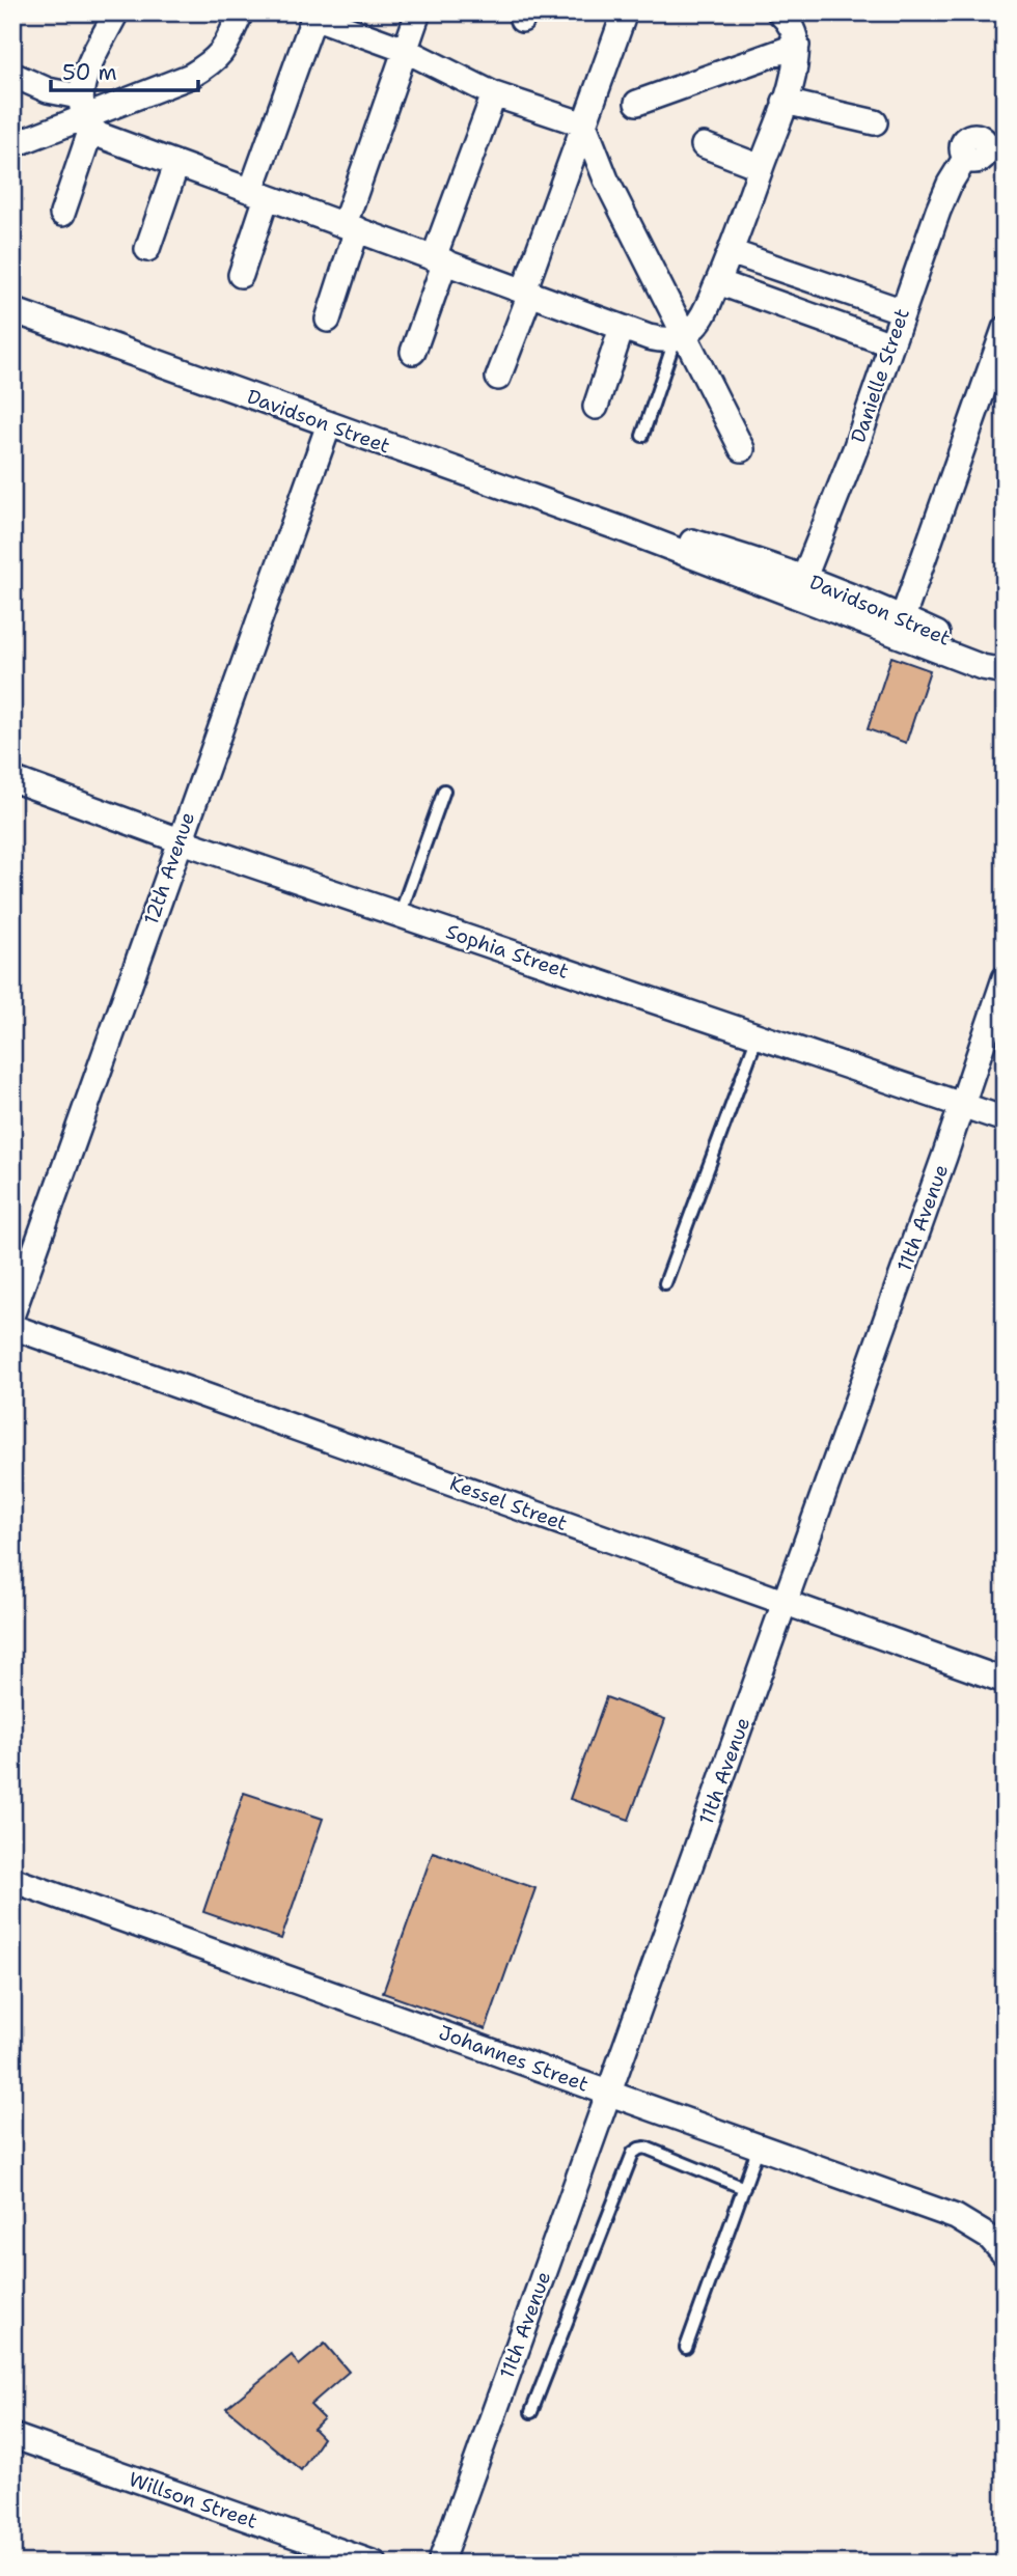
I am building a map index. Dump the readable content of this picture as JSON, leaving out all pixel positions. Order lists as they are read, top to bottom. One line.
{"streets":{"street":["Danielle Street","Davidson Street","12th Avenue","Sophia Street","11th Avenue","Kessel Street","Johannes Street","Willson Street"]},"crossings":[["Danielle Street","Davidson Street"],["Davidson Street","12th Avenue"],["12th Avenue","Sophia Street"],["Sophia Street","11th Avenue"],["11th Avenue","Kessel Street"],["11th Avenue","Johannes Street"]],"scale_bar":"50 m"}
